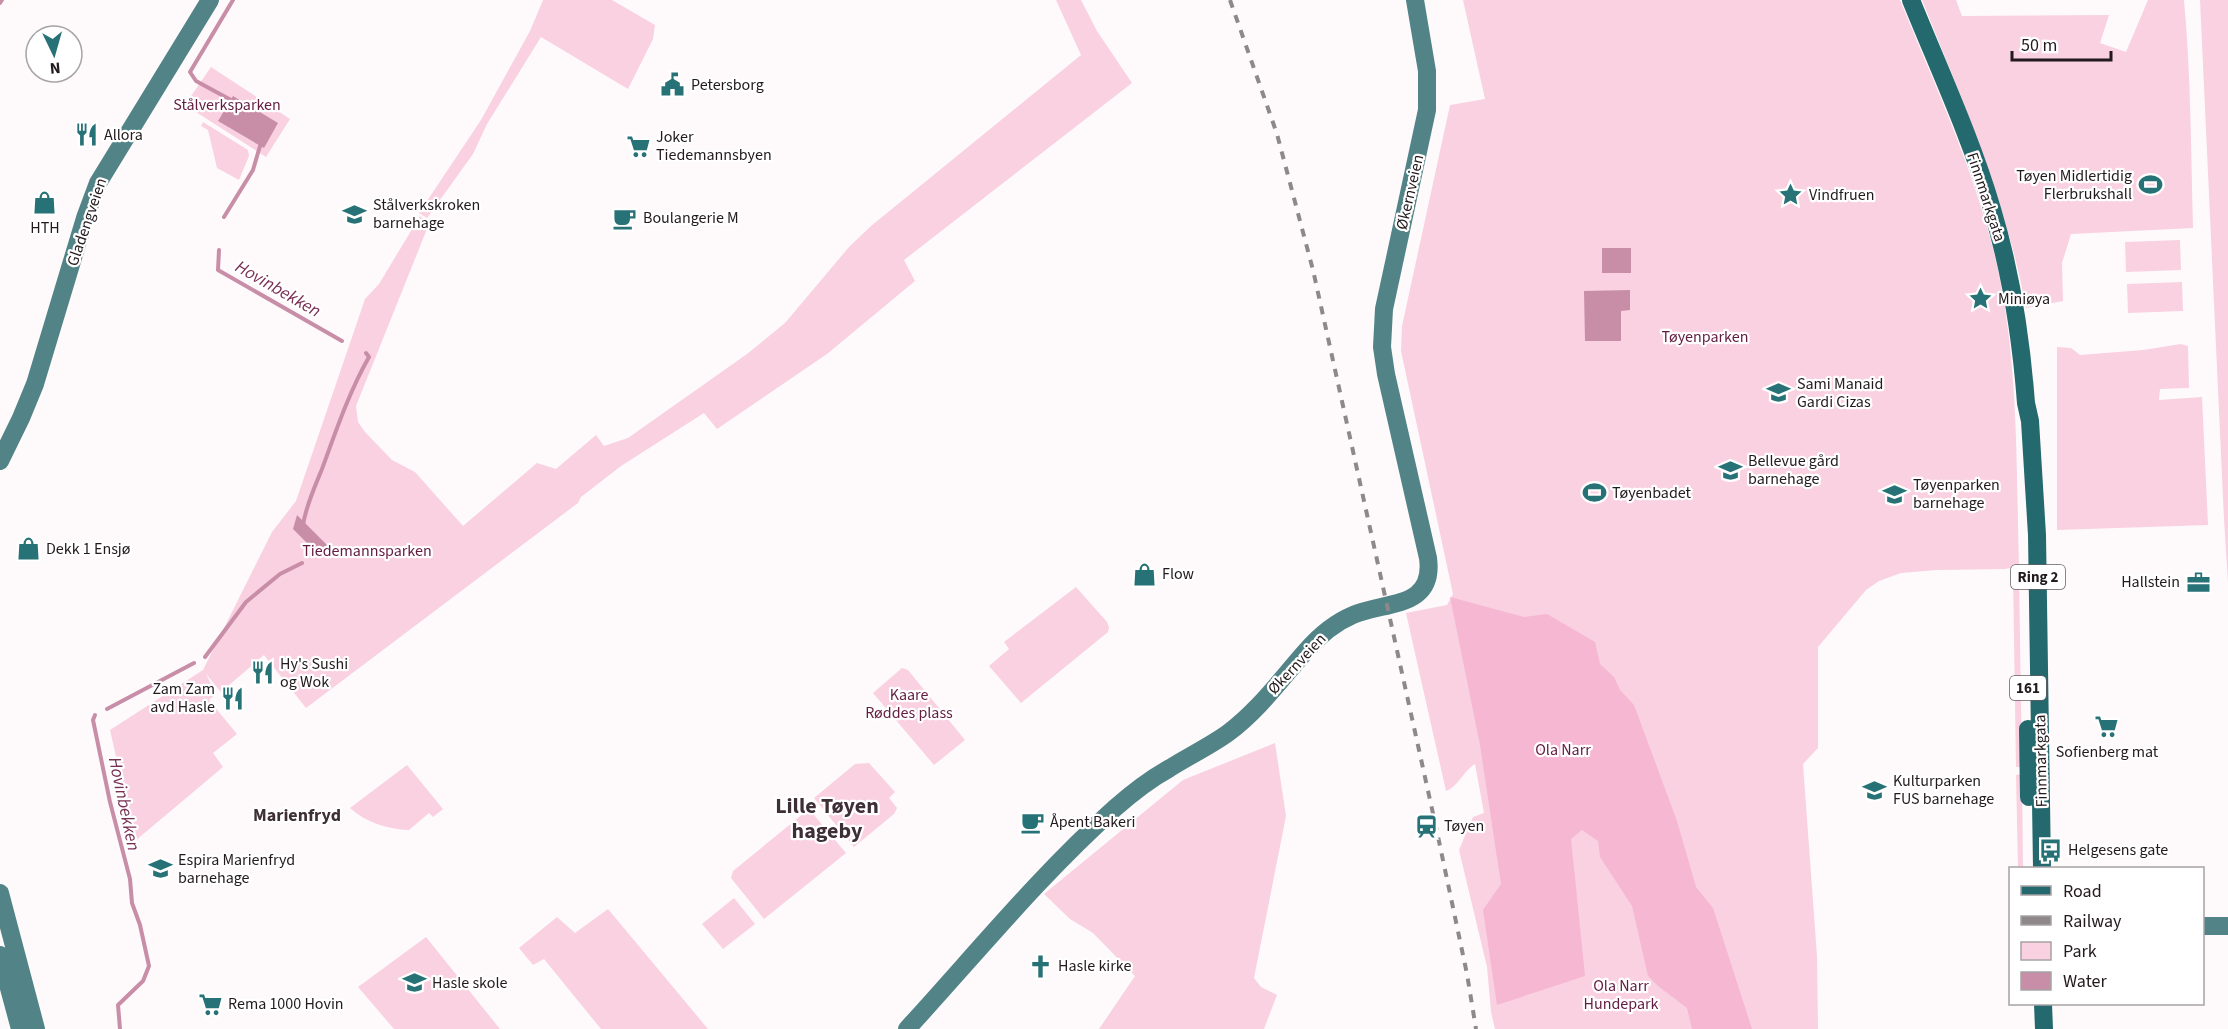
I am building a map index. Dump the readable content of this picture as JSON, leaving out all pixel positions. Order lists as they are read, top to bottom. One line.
{"streets":{"main road":["Økernveien","Finnmarkgata","Gladengveien","Ring 2","161"]},"districts":["Lille Tøyen hageby","Marienfryd"],"water":["Hovinbekken"],"parks":["Stålverksparken","Tøyenparken","Tiedemannsparken","Kaare Røddes plass","Ola Narr","Ola Narr Hundepark"],"places":{"public building":["Petersborg"],"restaurant":["Allora","Hy's Sushi og Wok","Zam Zam avd Hasle"],"supermarket":["Joker Tiedemannsbyen","Sofienberg mat","Rema 1000 Hovin"],"sports":["Tøyen Midlertidig Flerbrukshall","Tøyenbadet"],"place":["Vindfruen","Miniøya"],"shop":["HTH","Dekk 1 Ensjø","Flow"],"school or university":["Stålverkskroken barnehage","Sami Manaid Gardi Cizas","Bellevue gård barnehage","Tøyenparken barnehage","Kulturparken FUS barnehage","Espira Marienfryd barnehage","Hasle skole"],"cafe":["Boulangerie M","Åpent Bakeri"],"office":["Hallstein"],"station":["Tøyen"],"bus stop":["Helgesens gate"],"church":["Hasle kirke"]},"legend":["Road","Railway","Park","Water"],"scale_bar":"50 m","north":"bottom"}
